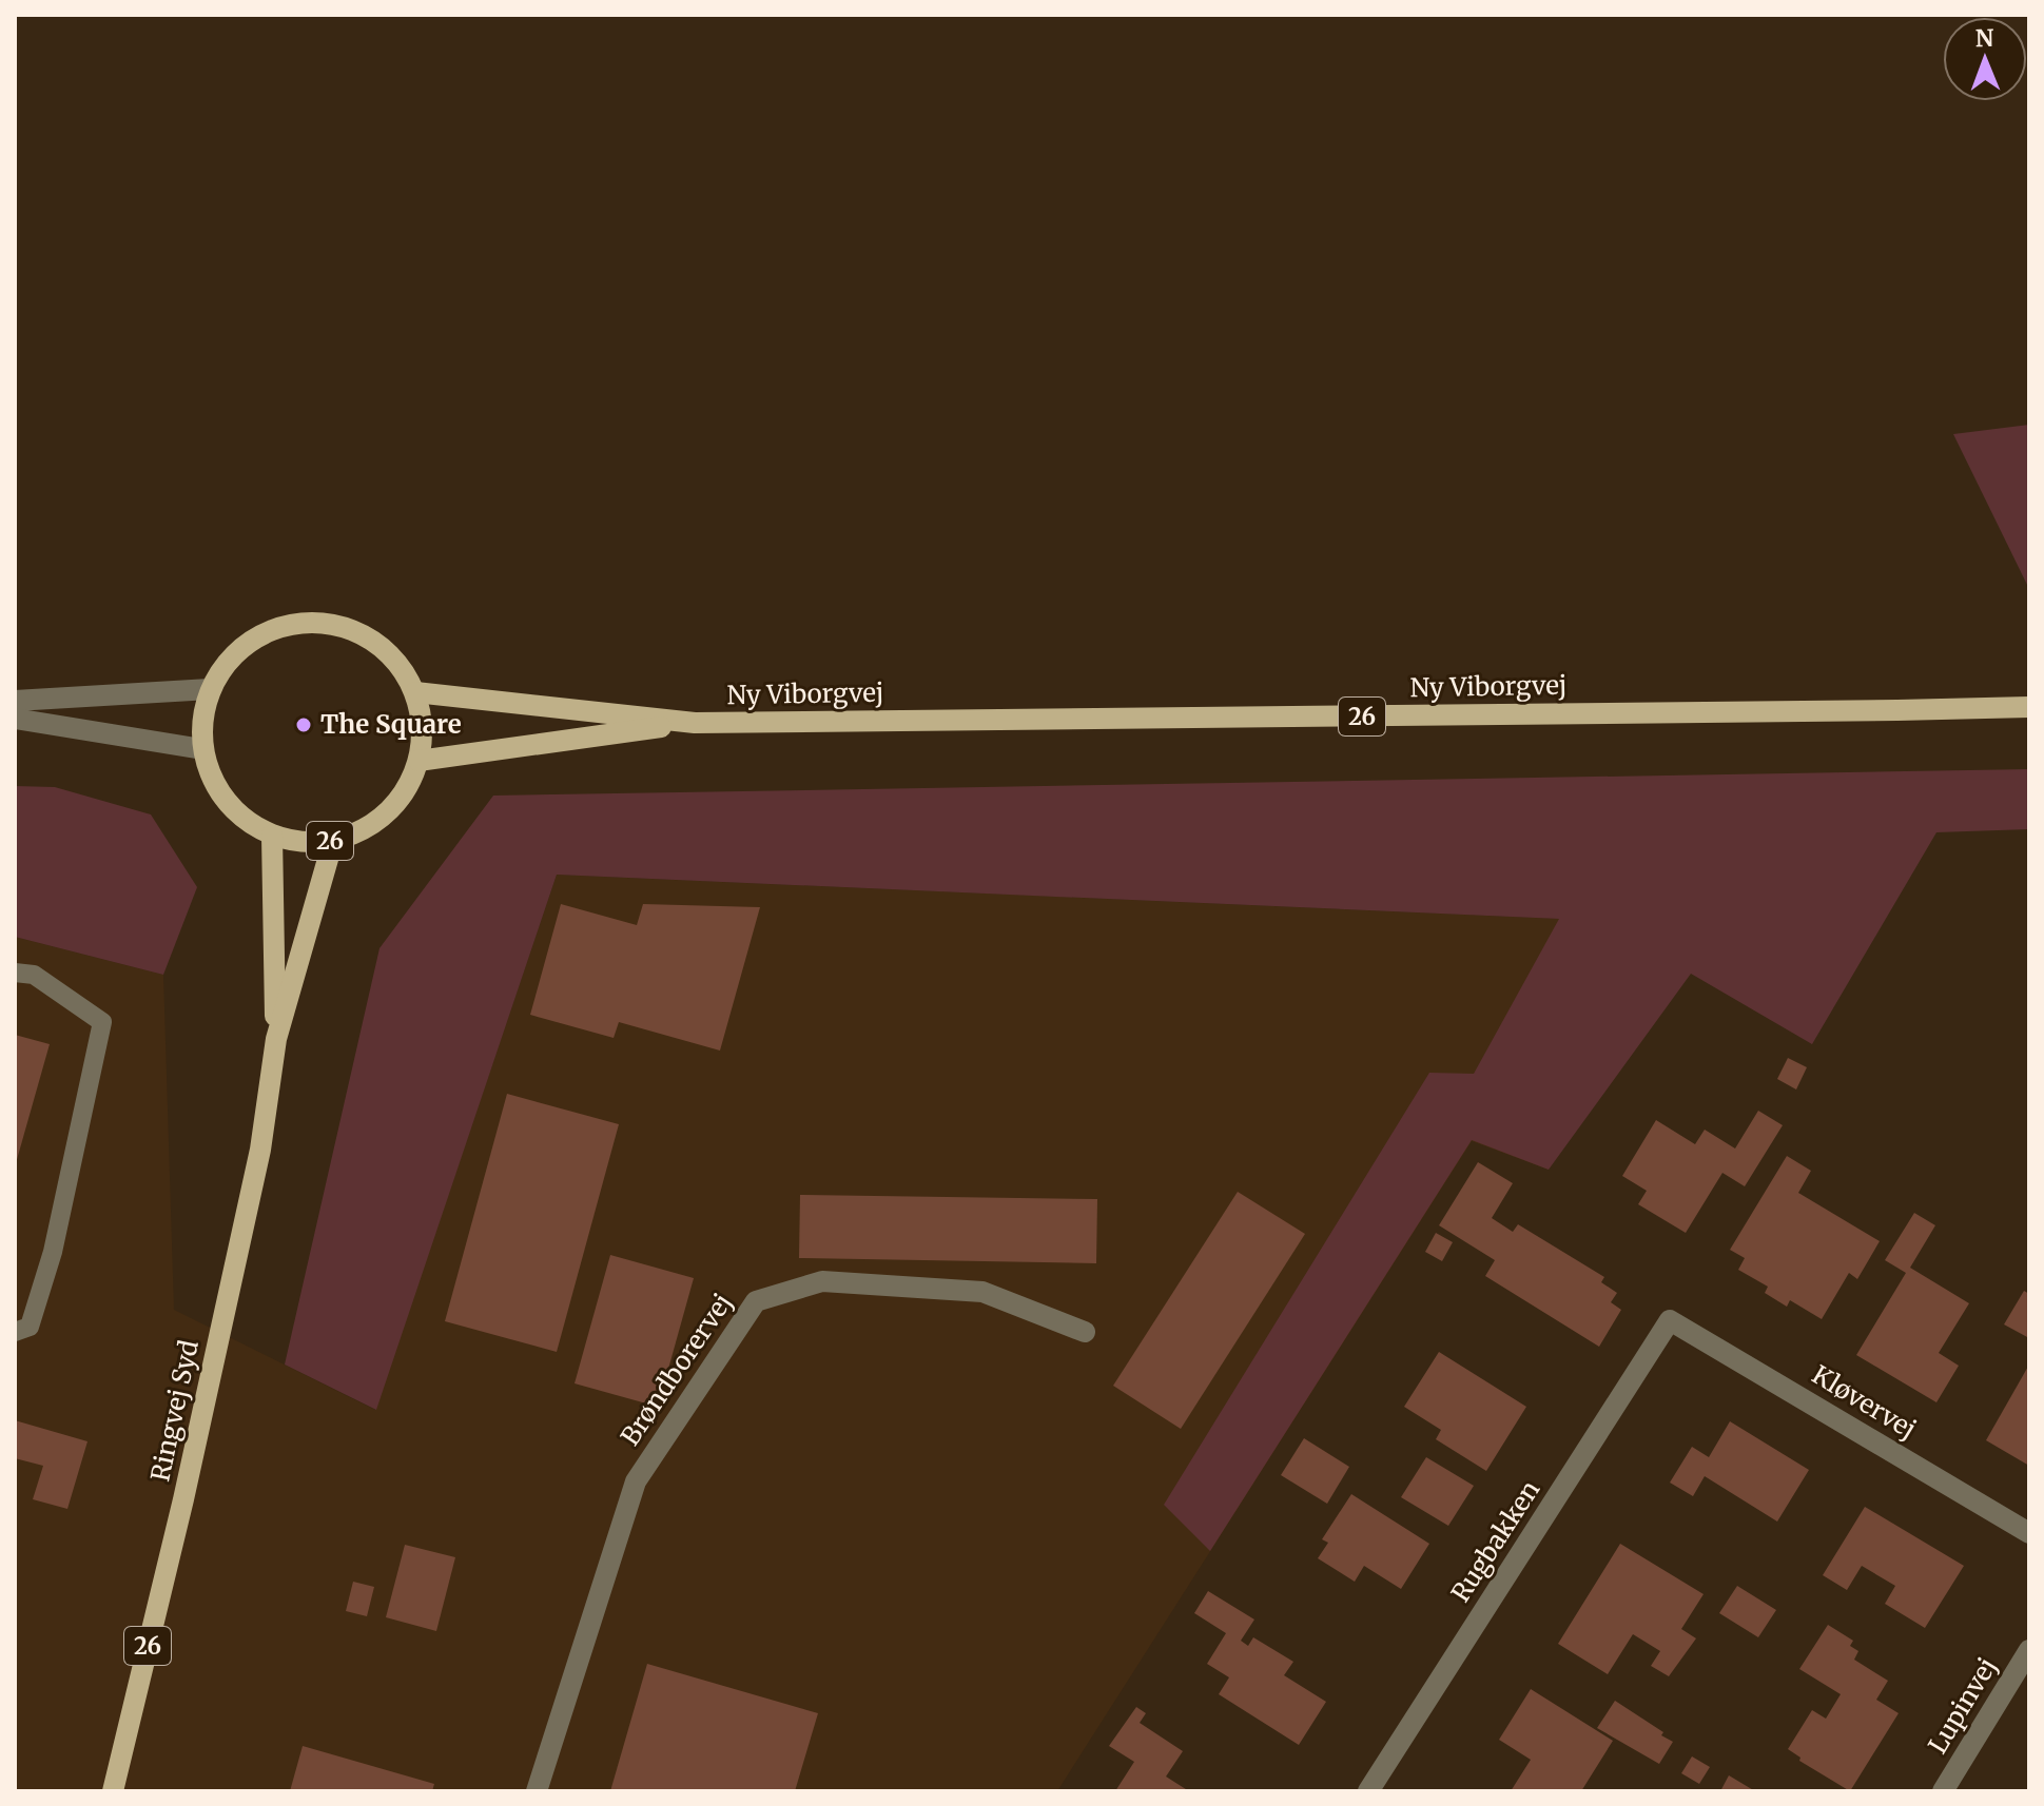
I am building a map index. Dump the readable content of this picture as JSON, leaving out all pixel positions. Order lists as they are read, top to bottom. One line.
{"streets":{"main road":["Ny Viborgvej","26","Ringvej Syd"],"street":["Brøndborervej","Kløvervej","Rugbakken","Lupinvej"]},"crossings":[["Ny Viborgvej","26"],["Ny Viborgvej","Ringvej Syd"],["26","Ringvej Syd"],["Kløvervej","Rugbakken"]],"places":["The Square"],"north":"top"}
